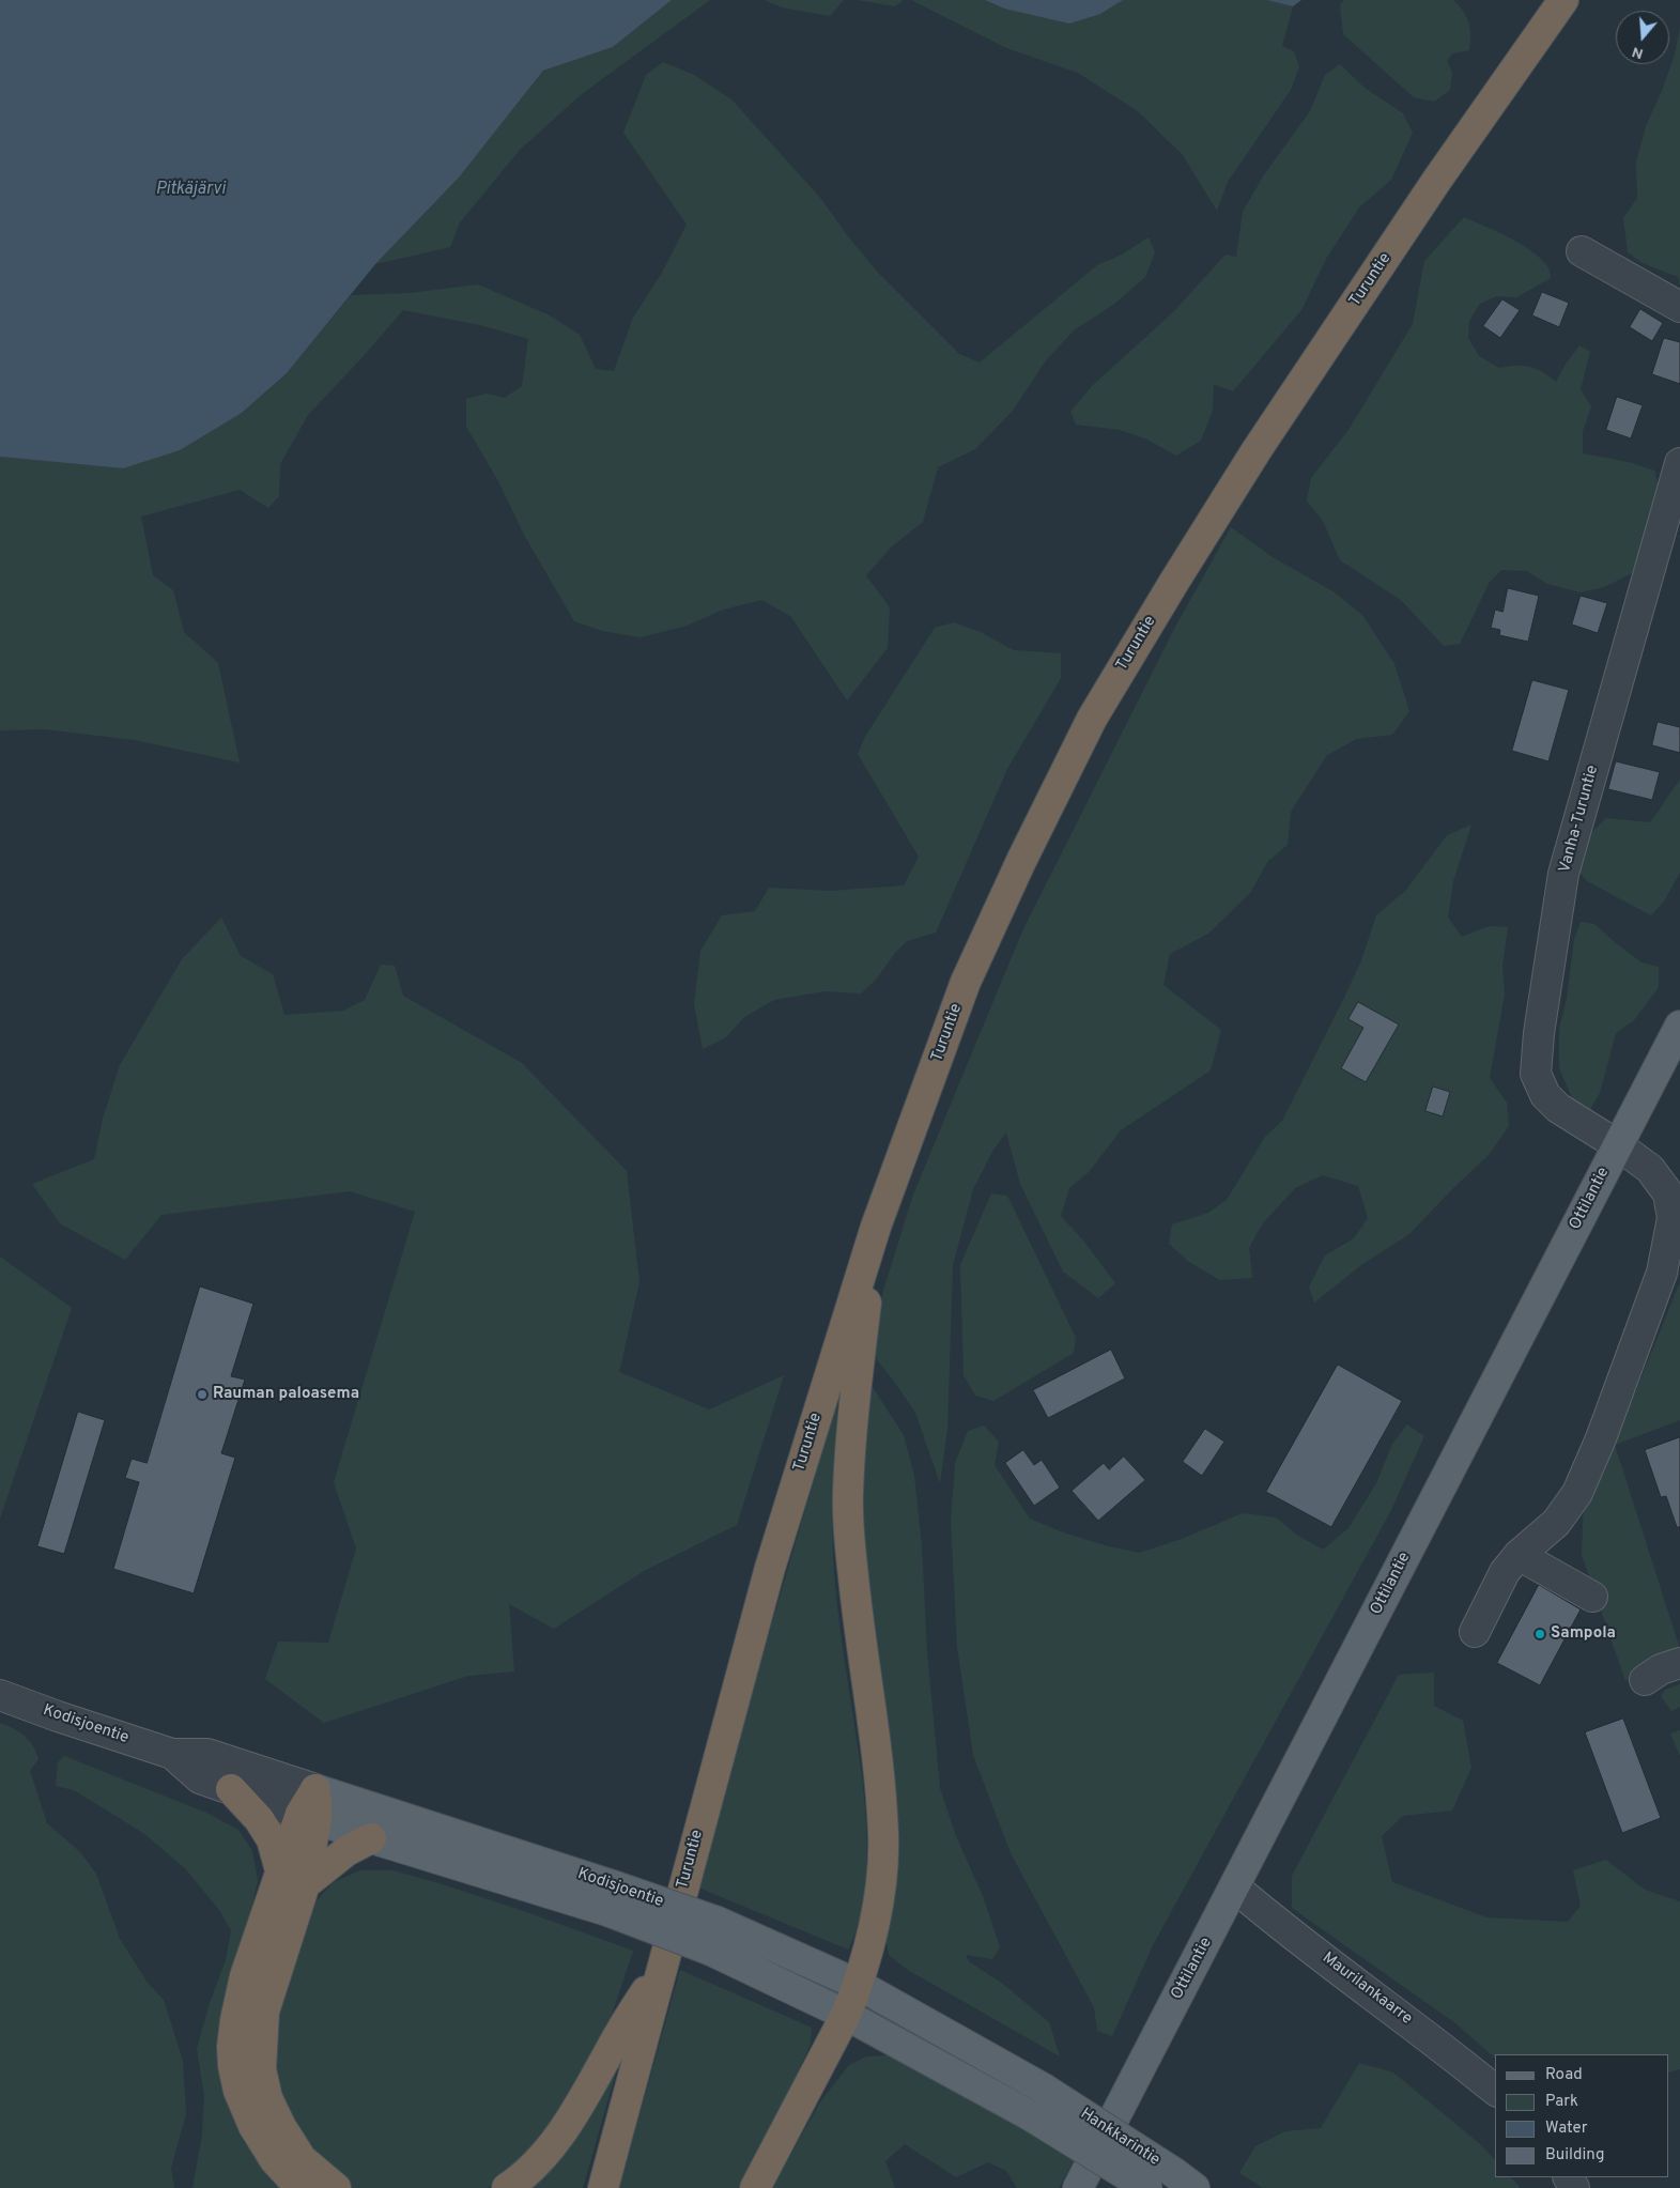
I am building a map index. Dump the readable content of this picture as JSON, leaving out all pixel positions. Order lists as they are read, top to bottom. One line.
{"streets":{"highway":["Turuntie"],"main road":["Ottilantie","Kodisjoentie","Hankkarintie"],"street":["Vanha-Turuntie","Maurilankaarre"]},"crossings":[["Vanha-Turuntie","Ottilantie"],["Ottilantie","Maurilankaarre"],["Kodisjoentie","Hankkarintie"]],"water":["Pitkäjärvi"],"places":["Rauman paloasema","Sampola"],"legend":["Road","Park","Water","Building"],"north":"bottom"}
